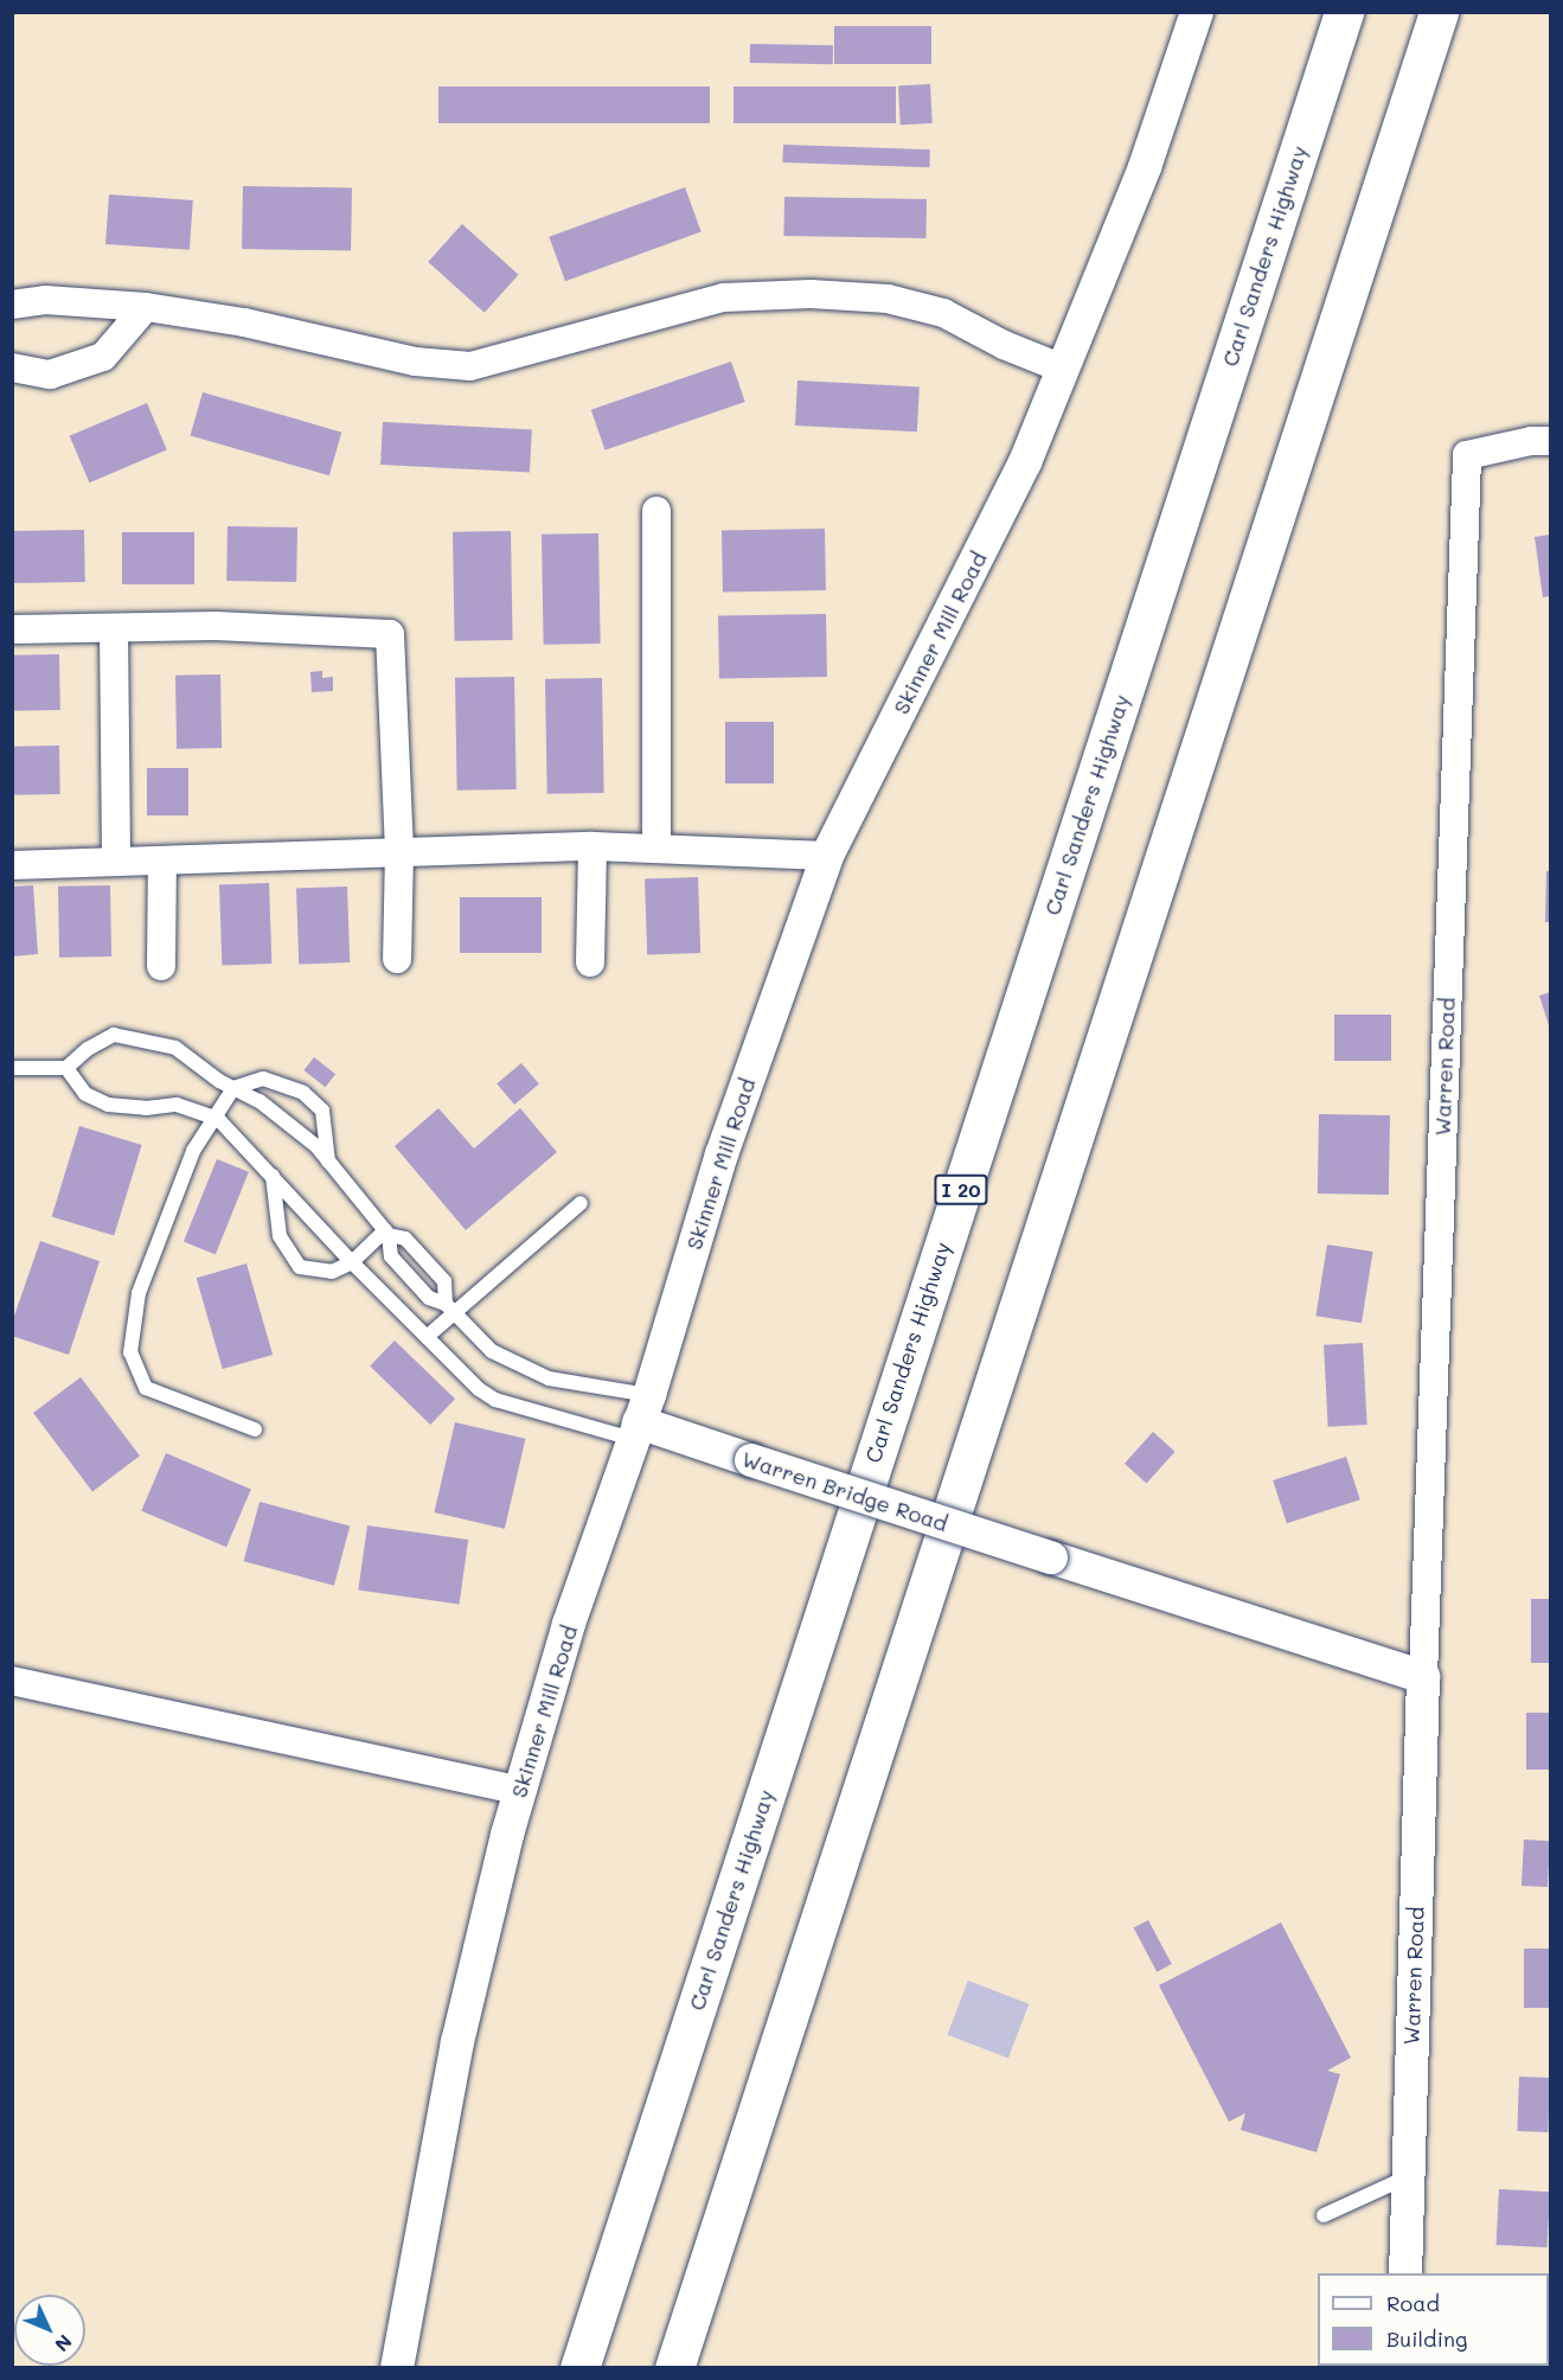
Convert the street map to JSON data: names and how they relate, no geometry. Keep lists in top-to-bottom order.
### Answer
{
  "streets": {
    "highway": ["Carl Sanders Highway", "I 20"],
    "street": ["Skinner Mill Road", "Warren Road", "Warren Bridge Road"]
  },
  "crossings": [
    ["Skinner Mill Road", "Warren Bridge Road"],
    ["Warren Road", "Warren Bridge Road"]
  ],
  "legend": ["Road", "Building"],
  "north": "bottom right"
}
